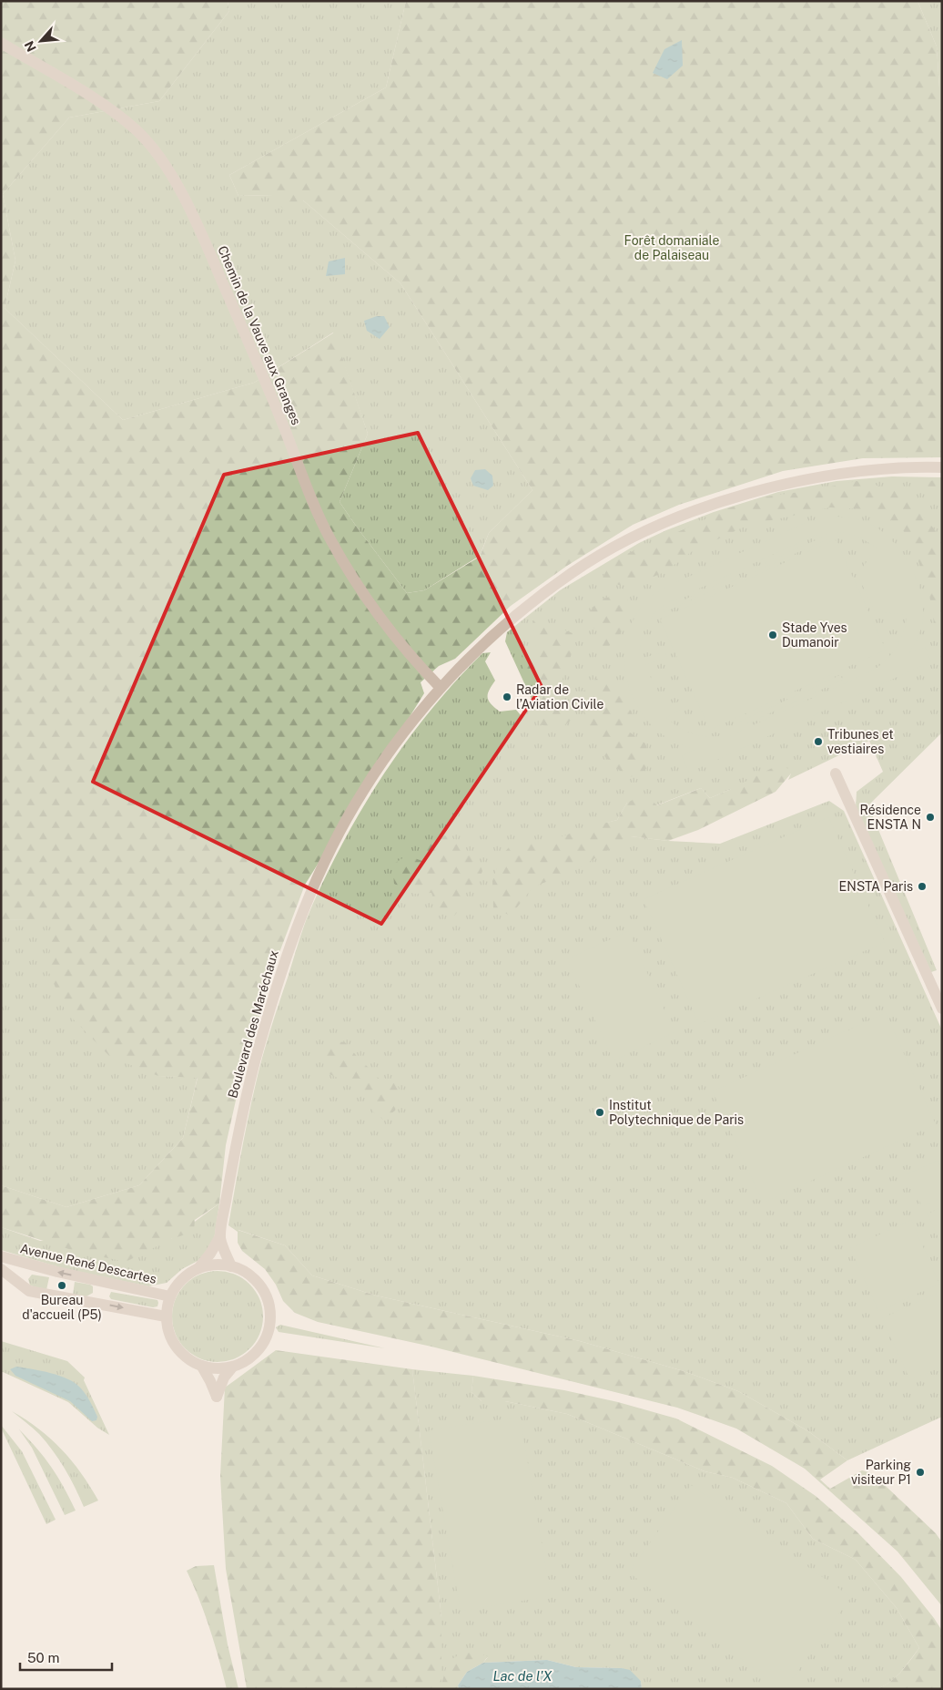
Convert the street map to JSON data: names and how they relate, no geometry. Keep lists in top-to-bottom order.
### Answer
{
  "streets": {
    "street": ["Chemin de la Vauve aux Granges", "Boulevard des Maréchaux", "Avenue René Descartes"]
  },
  "crossings": [
    ["Chemin de la Vauve aux Granges", "Boulevard des Maréchaux"],
    ["Boulevard des Maréchaux", "Avenue René Descartes"]
  ],
  "water": ["Lac de l'X"],
  "parks": ["Forêt domaniale de Palaiseau"],
  "places": [
    "Stade Yves Dumanoir",
    "Radar de l’Aviation Civile",
    "Tribunes et vestiaires",
    "Résidence ENSTA N",
    "ENSTA Paris",
    "Institut Polytechnique de Paris",
    "Bureau d'accueil (P5)",
    "Parking visiteur P1"
  ],
  "scale_bar": "50 m",
  "north": "bottom left"
}
